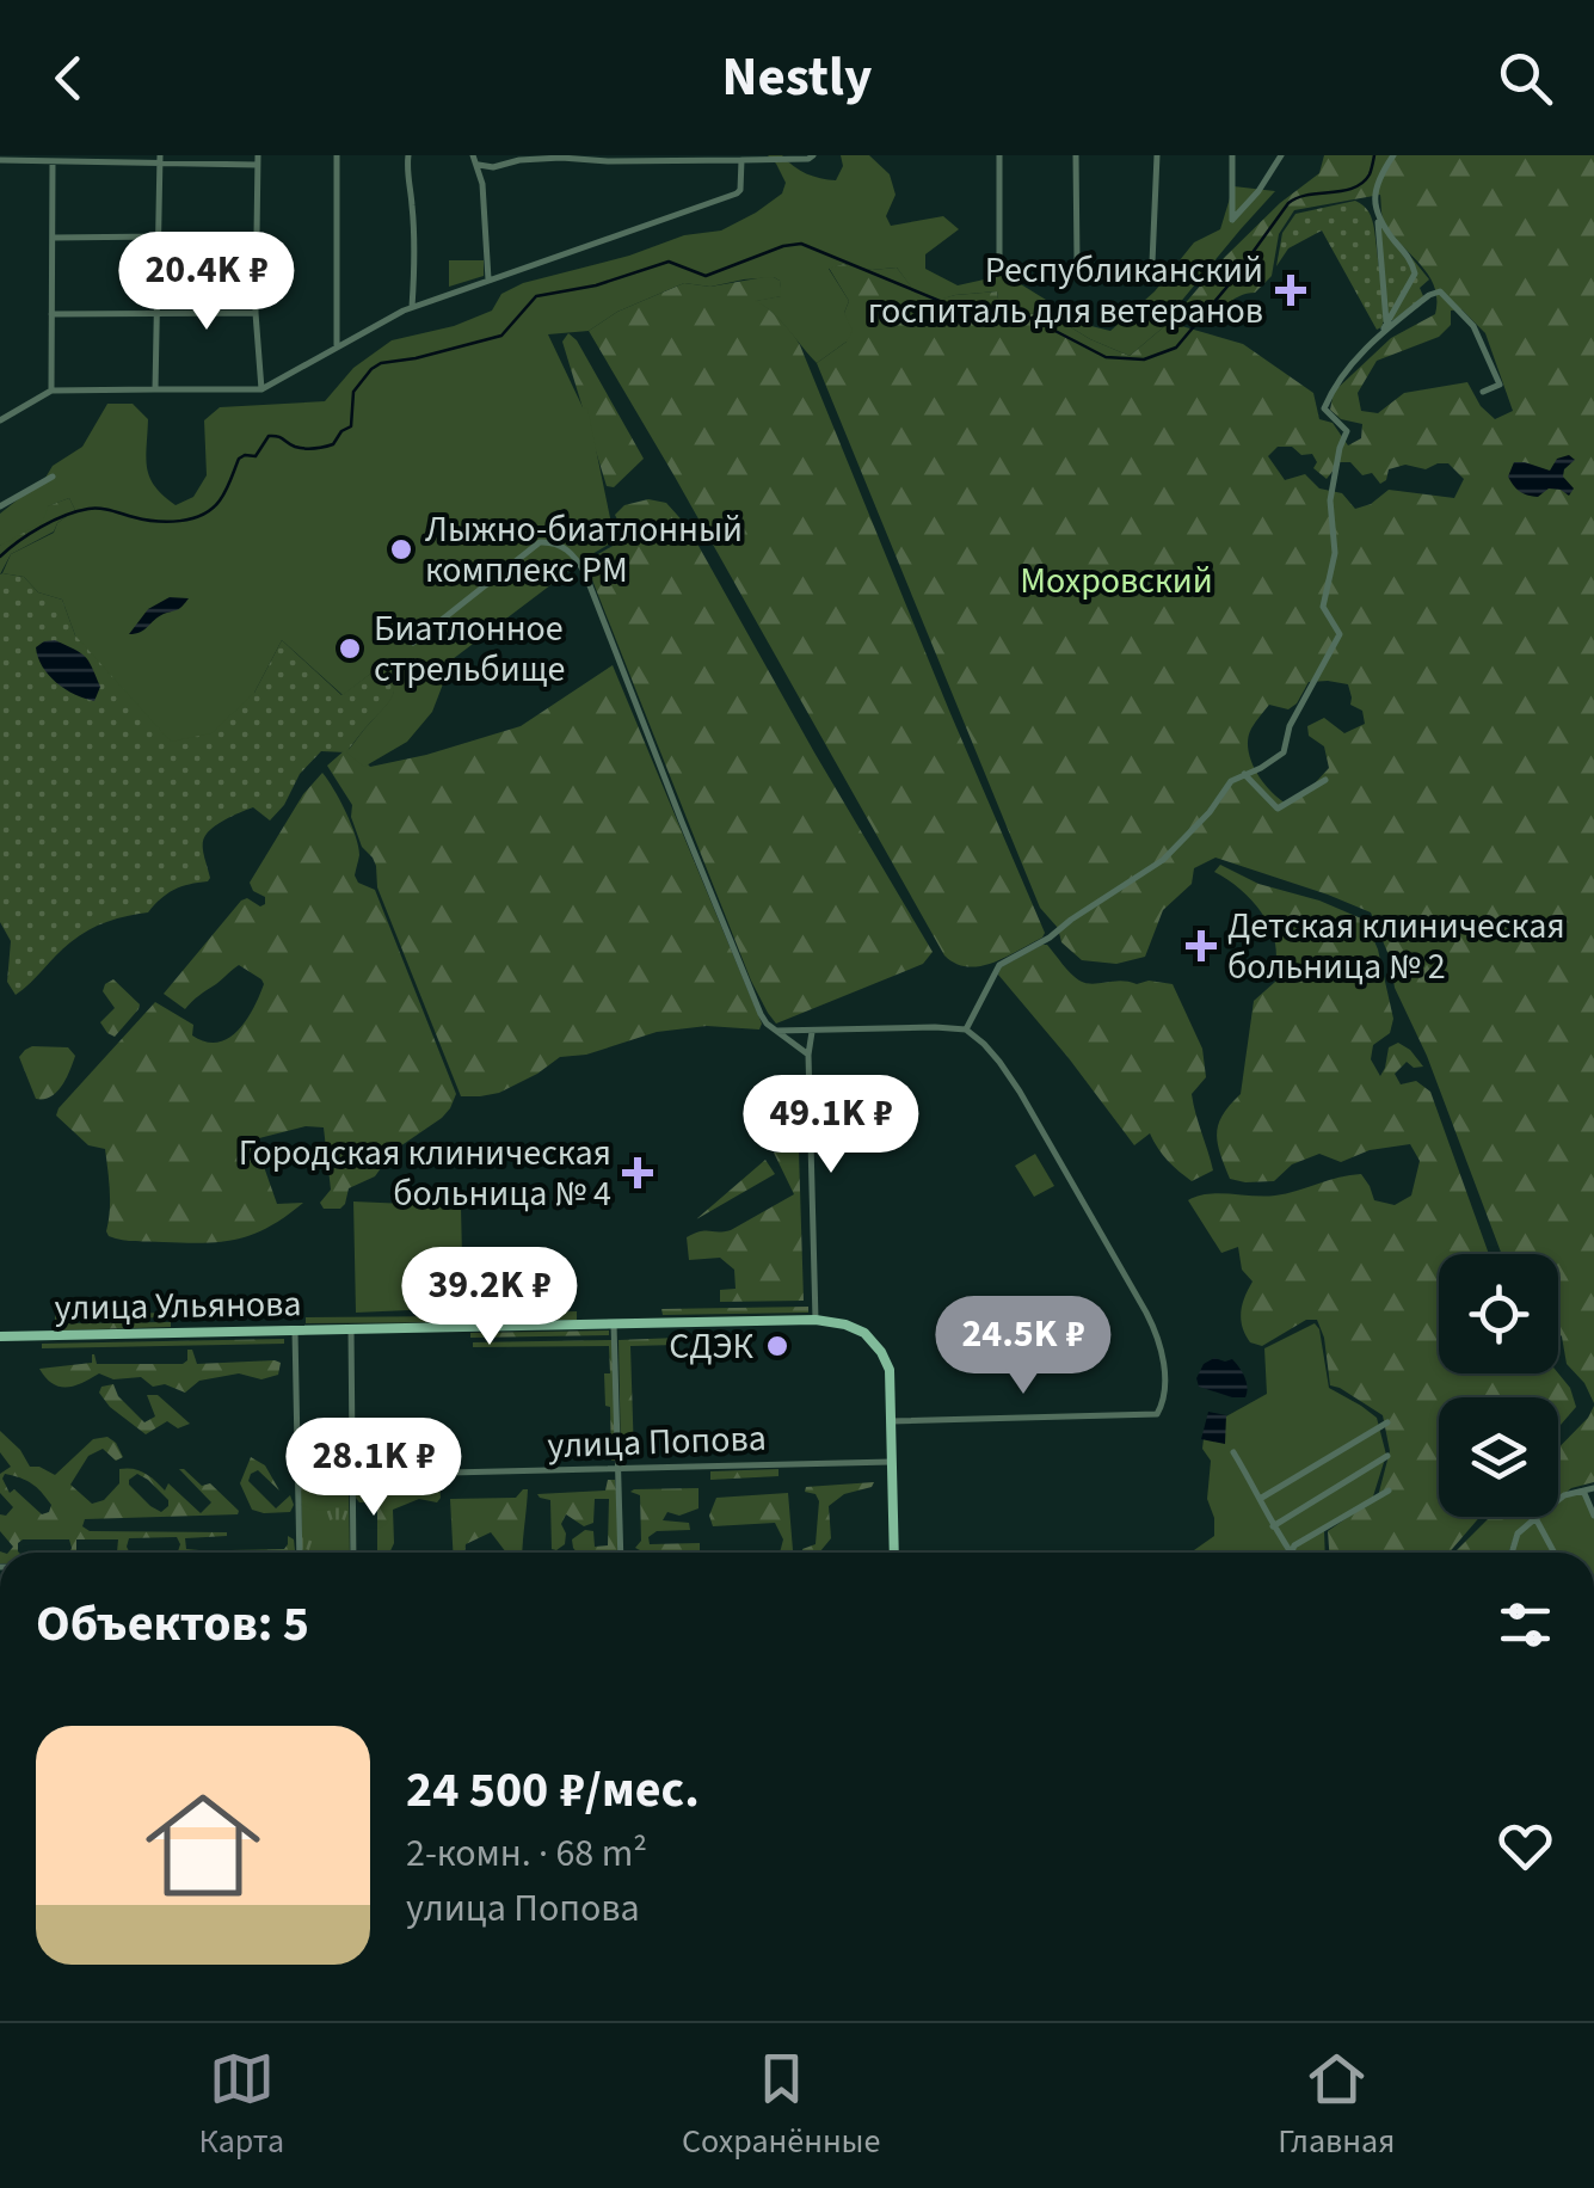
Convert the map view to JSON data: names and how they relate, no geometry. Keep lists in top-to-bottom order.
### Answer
{
  "streets": {
    "main road": ["улица Ульянова"],
    "street": ["улица Попова"]
  },
  "parks": ["Мохровский"],
  "places": {
    "health": ["Республиканский госпиталь для ветеранов", "Детская клиническая больница № 2", "Городская клиническая больница № 4"],
    "other": ["Лыжно-биатлонный комплекс РМ", "Биатлонное стрельбище", "СДЭК"]
  },
  "page": {
    "header": "Nestly",
    "price": [
      "20.4K ₽",
      "49.1K ₽",
      "39.2K ₽",
      "24.5K ₽",
      "28.1K ₽"
    ],
    "heading": "Объектов: 5",
    "list": [
      {
        "name": "24 500 ₽/мес.",
        "note": "2-комн. · 68 m² · улица Попова"
      }
    ],
    "tabs": ["Карта", "Сохранённые", "Главная"]
  }
}
